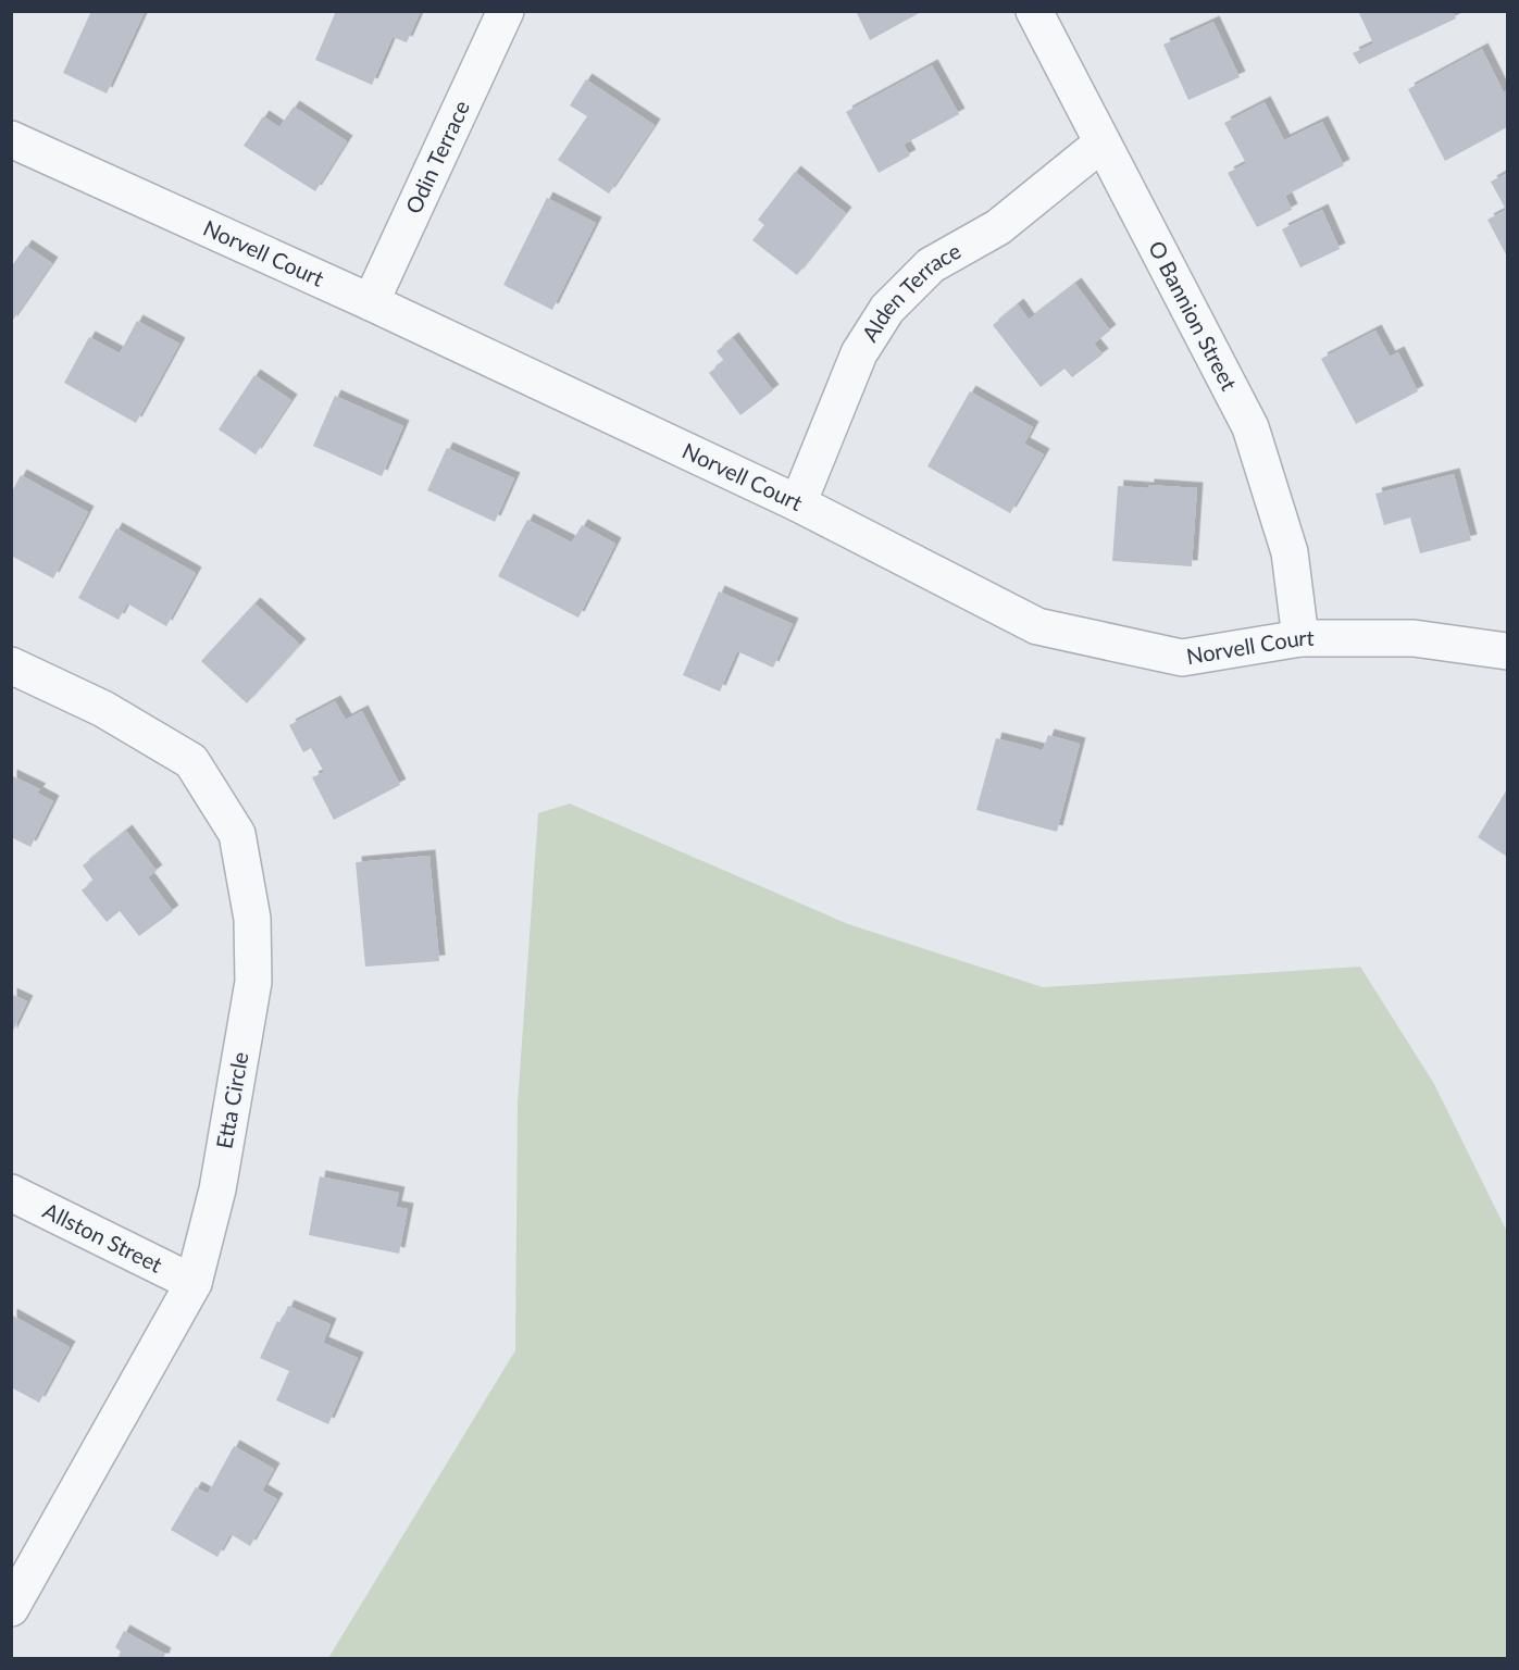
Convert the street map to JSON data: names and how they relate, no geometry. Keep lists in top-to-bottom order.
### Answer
{
  "streets": {
    "street": [
      "Odin Terrace",
      "Norvell Court",
      "Alden Terrace",
      "O Bannion Street",
      "Etta Circle",
      "Allston Street"
    ]
  },
  "crossings": [
    ["Odin Terrace", "Norvell Court"],
    ["Norvell Court", "Alden Terrace"],
    ["Norvell Court", "O Bannion Street"],
    ["Alden Terrace", "O Bannion Street"],
    ["Etta Circle", "Allston Street"]
  ]
}
